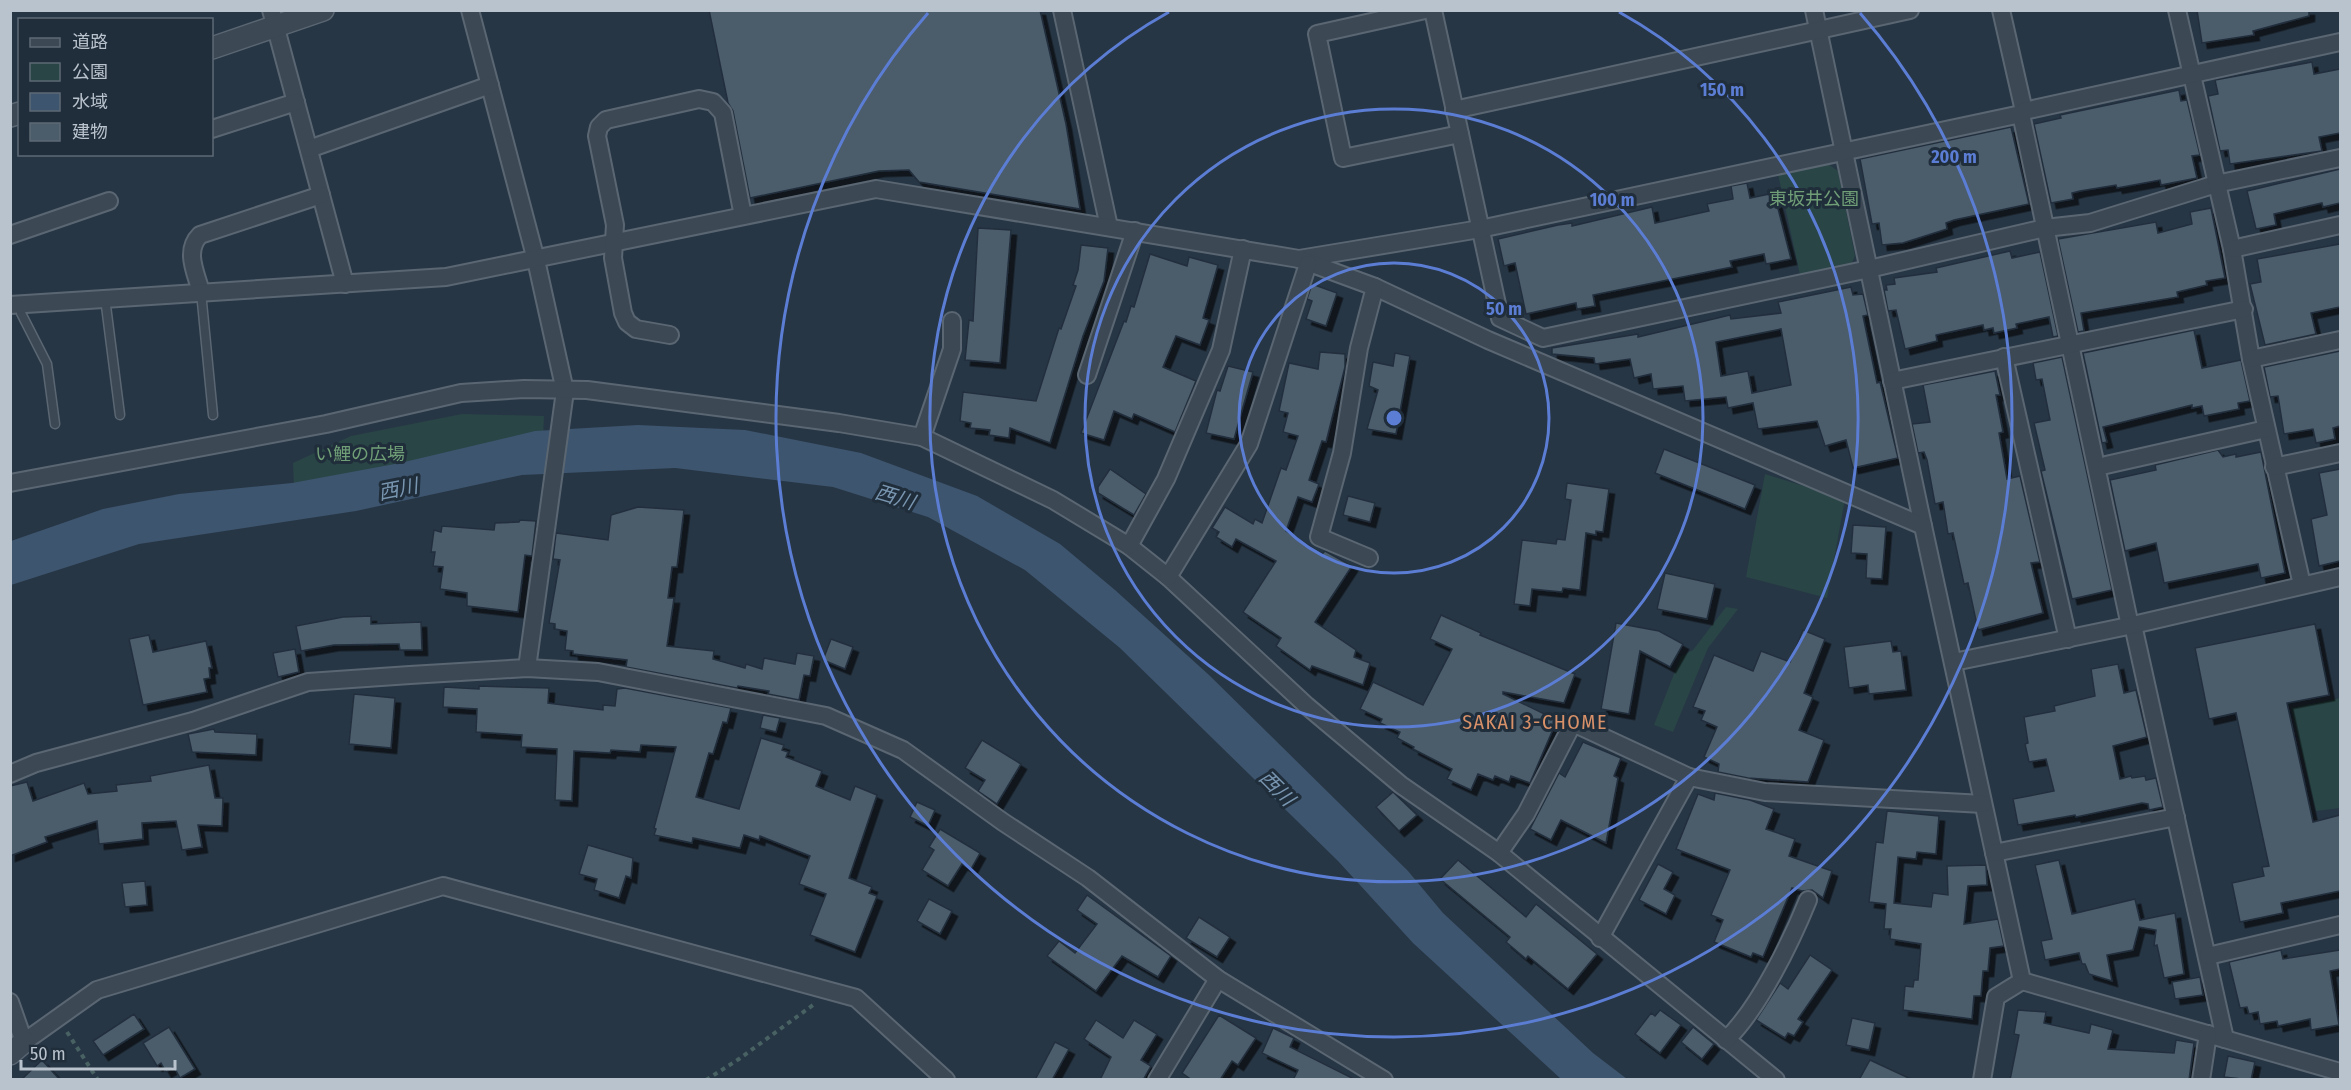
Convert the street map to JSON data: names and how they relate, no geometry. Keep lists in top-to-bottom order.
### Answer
{
  "districts": ["SAKAI 3-CHOME"],
  "water": ["西川"],
  "parks": ["東坂井公園", "い鯉の広場"],
  "legend": [
    "道路",
    "公園",
    "水域",
    "建物"
  ],
  "scale_bar": "50 m",
  "rings": [
    "150 m",
    "200 m",
    "100 m",
    "50 m"
  ]
}
